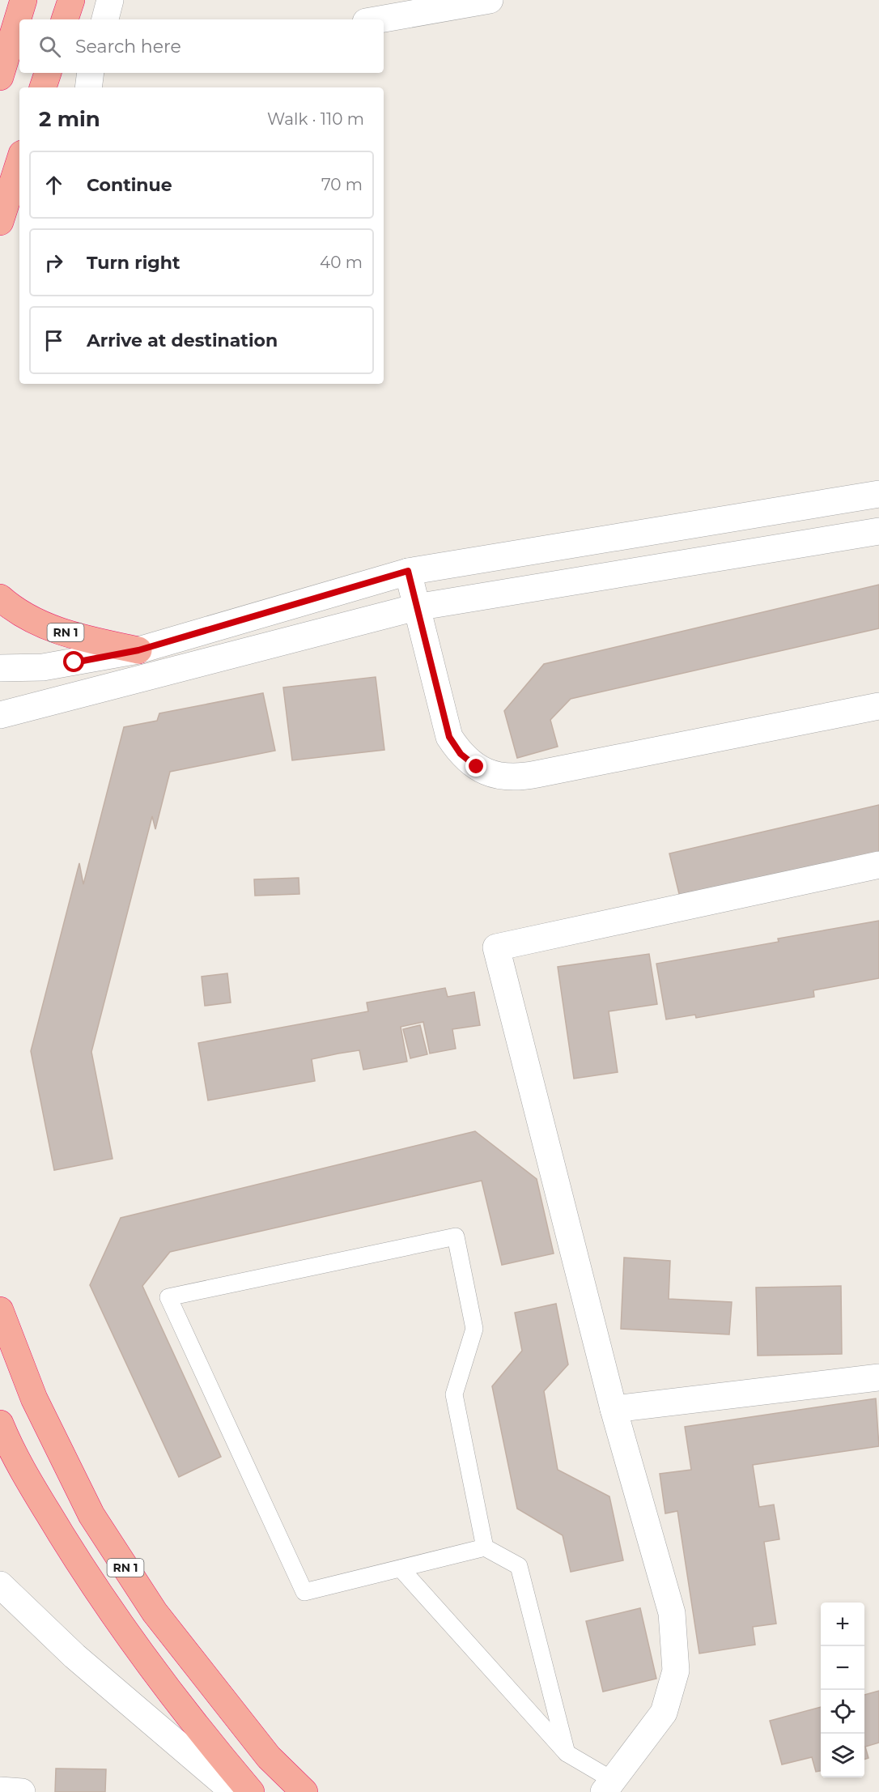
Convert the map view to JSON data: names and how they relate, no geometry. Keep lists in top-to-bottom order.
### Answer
{
  "streets": {
    "highway": ["RN 1"]
  },
  "page": {
    "search": "Search here",
    "heading": ["2 min", "Walk · 110 m"],
    "list": [
      ["Continue", "70 m"],
      ["Turn right", "40 m"],
      "Arrive at destination"
    ],
    "map_buttons": ["+", "−"]
  }
}
